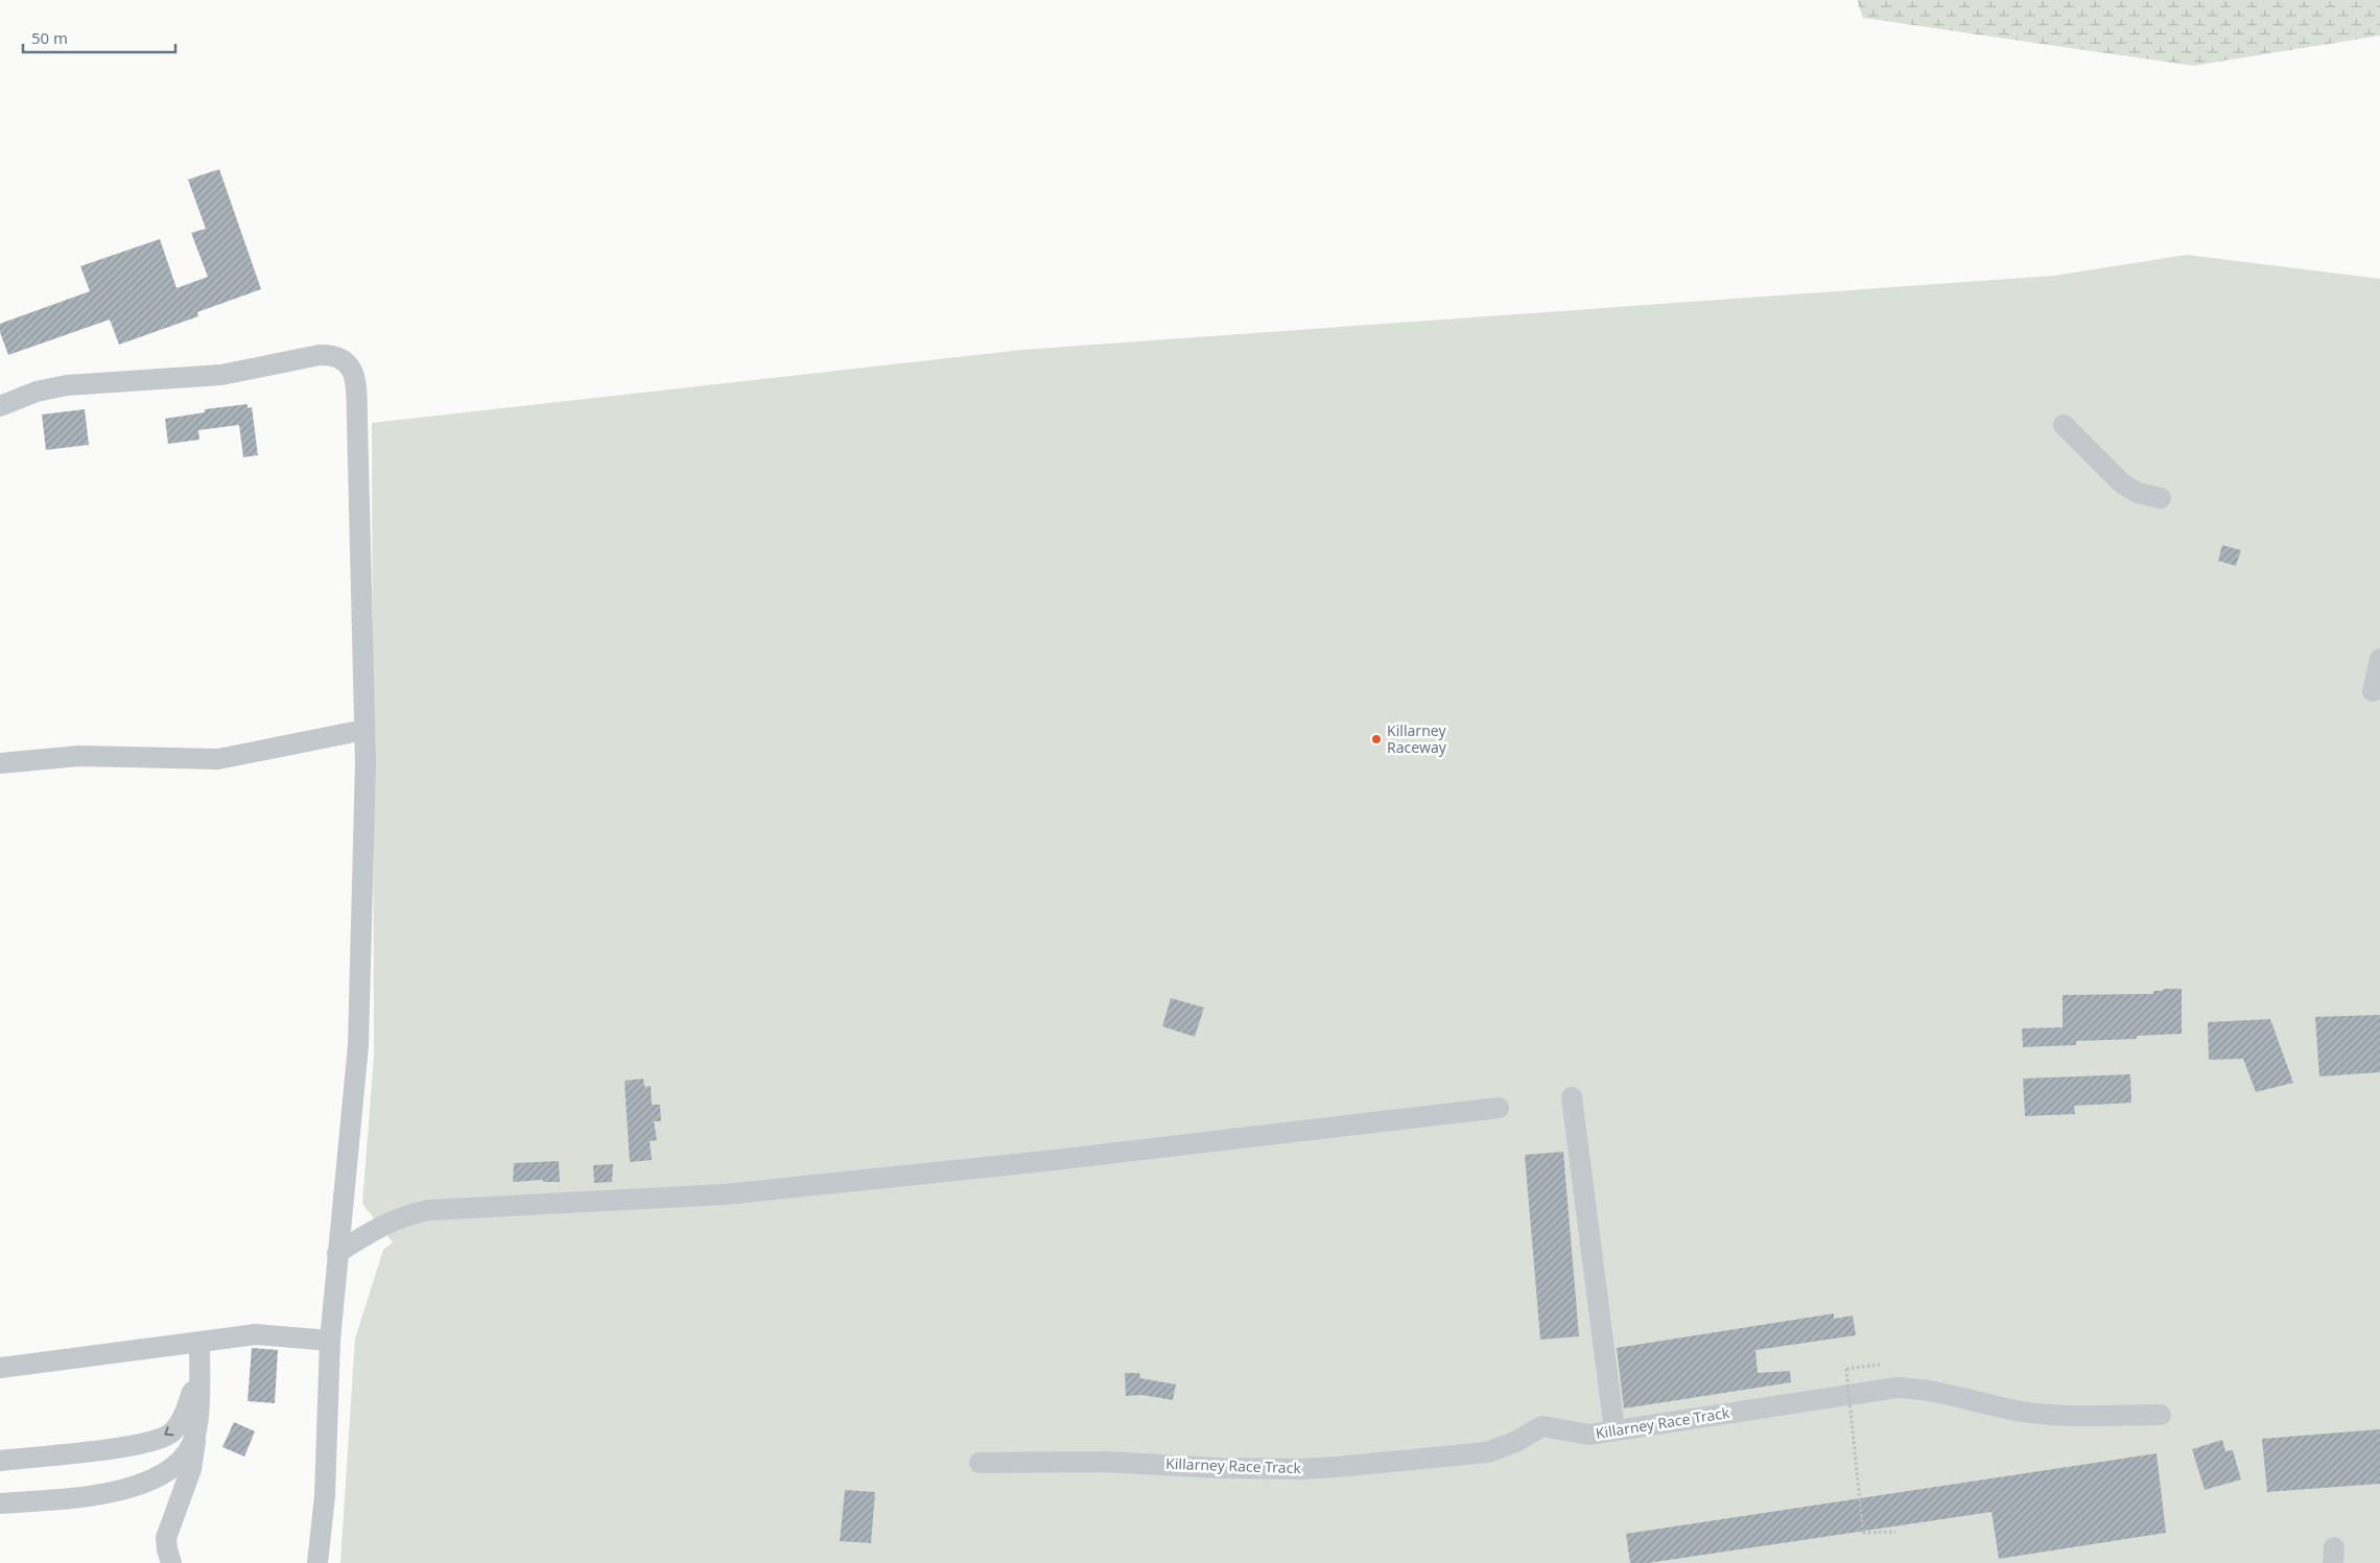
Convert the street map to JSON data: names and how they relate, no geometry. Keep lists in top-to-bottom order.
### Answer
{
  "streets": {
    "street": ["Killarney Race Track"]
  },
  "places": ["Killarney Raceway"],
  "scale_bar": "50 m"
}
